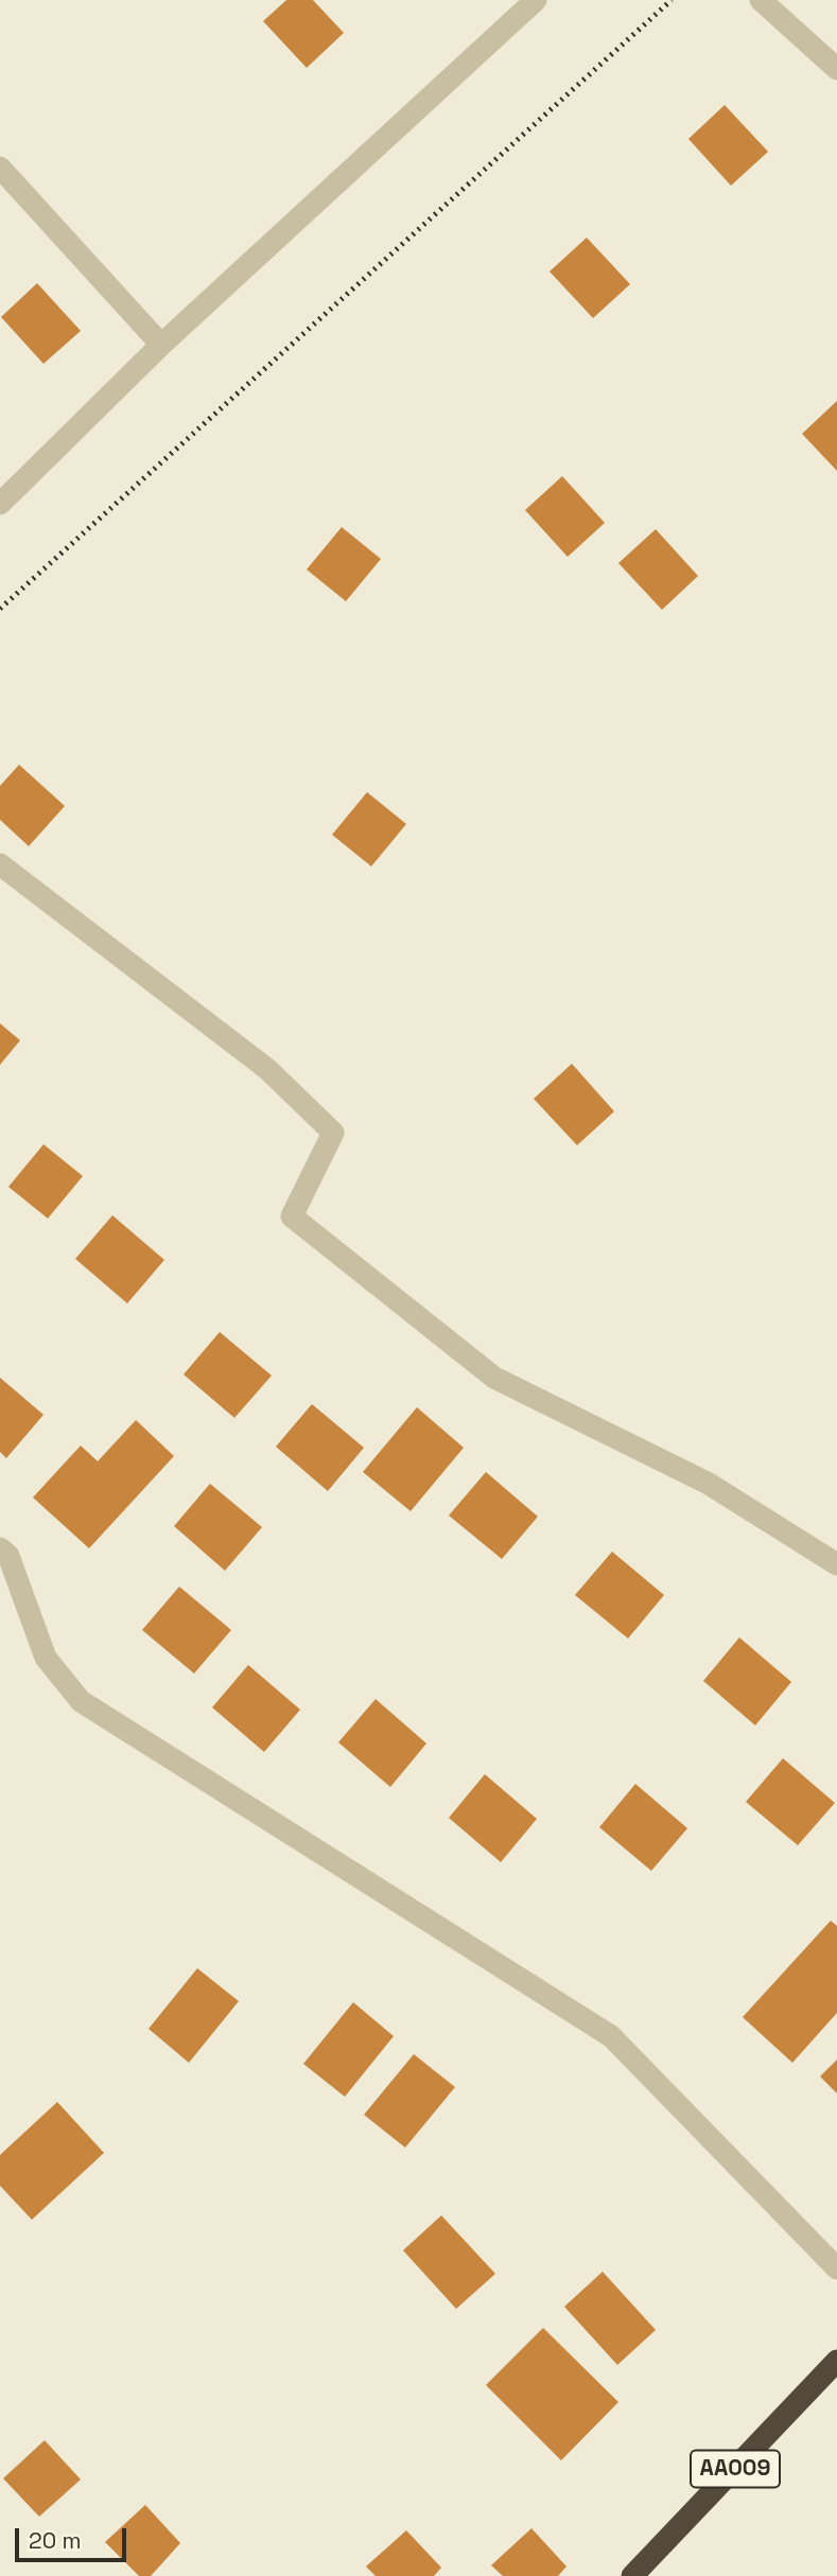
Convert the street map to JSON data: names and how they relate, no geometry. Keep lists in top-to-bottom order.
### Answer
{
  "streets": {
    "highway": ["AA009"]
  },
  "scale_bar": "20 m"
}
